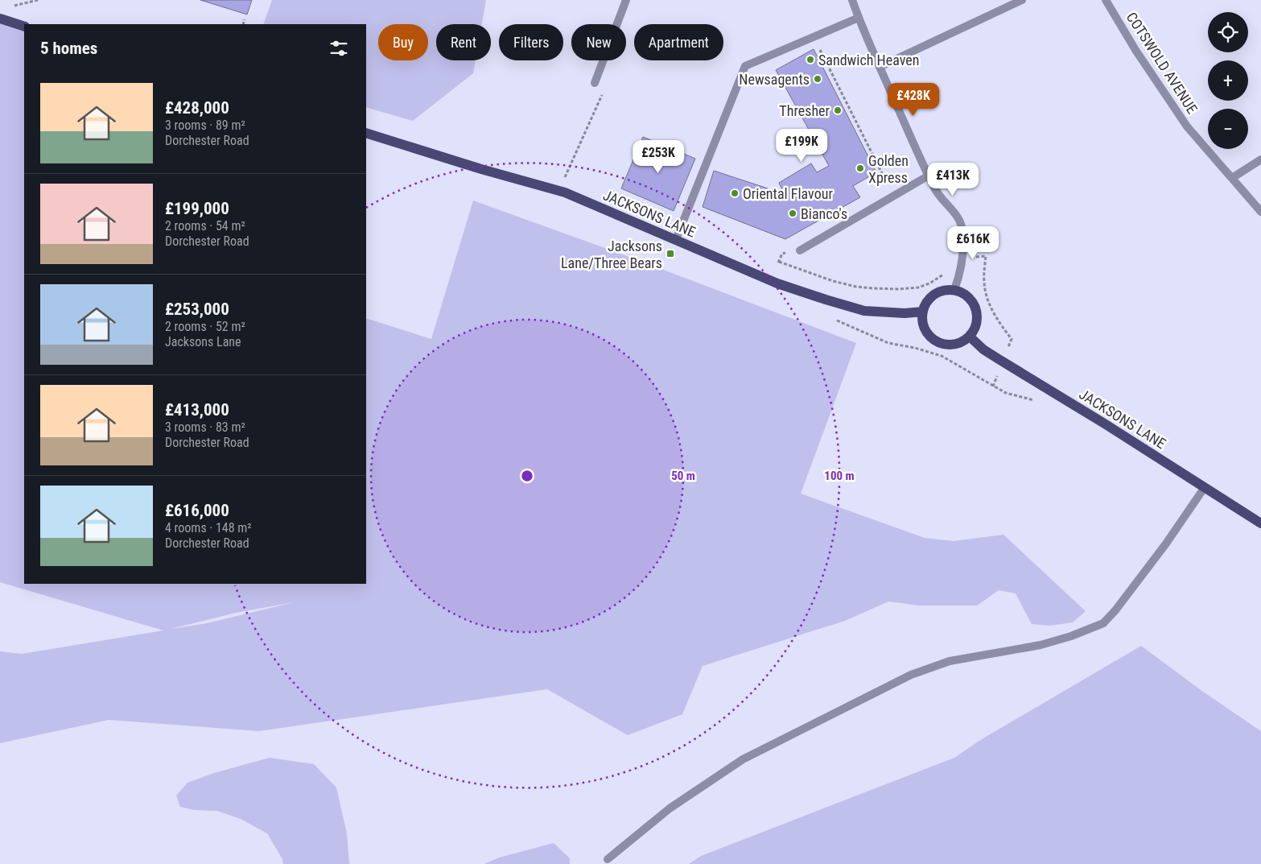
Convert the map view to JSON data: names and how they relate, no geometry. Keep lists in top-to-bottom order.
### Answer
{
  "streets": {
    "main road": ["JACKSONS LANE"],
    "street": ["COTSWOLD AVENUE"]
  },
  "places": {
    "other": [
      "Sandwich Heaven",
      "Newsagents",
      "Thresher",
      "Golden Xpress",
      "Oriental Flavour",
      "Bianco's"
    ],
    "transit": ["Jacksons Lane/Three Bears"]
  },
  "page": {
    "map_buttons": ["+", "−"],
    "chip": [
      "Buy",
      "Rent",
      "Filters",
      "New",
      "Apartment"
    ],
    "heading": "5 homes",
    "list": [
      {
        "name": "£428,000",
        "note": "3 rooms · 89 m² · Dorchester Road"
      },
      {
        "name": "£199,000",
        "note": "2 rooms · 54 m² · Dorchester Road"
      },
      {
        "name": "£253,000",
        "note": "2 rooms · 52 m² · Jacksons Lane"
      },
      {
        "name": "£413,000",
        "note": "3 rooms · 83 m² · Dorchester Road"
      },
      {
        "name": "£616,000",
        "note": "4 rooms · 148 m² · Dorchester Road"
      }
    ],
    "price": [
      "£428K",
      "£199K",
      "£253K",
      "£413K",
      "£616K"
    ]
  },
  "rings": ["50 m", "100 m"]
}
